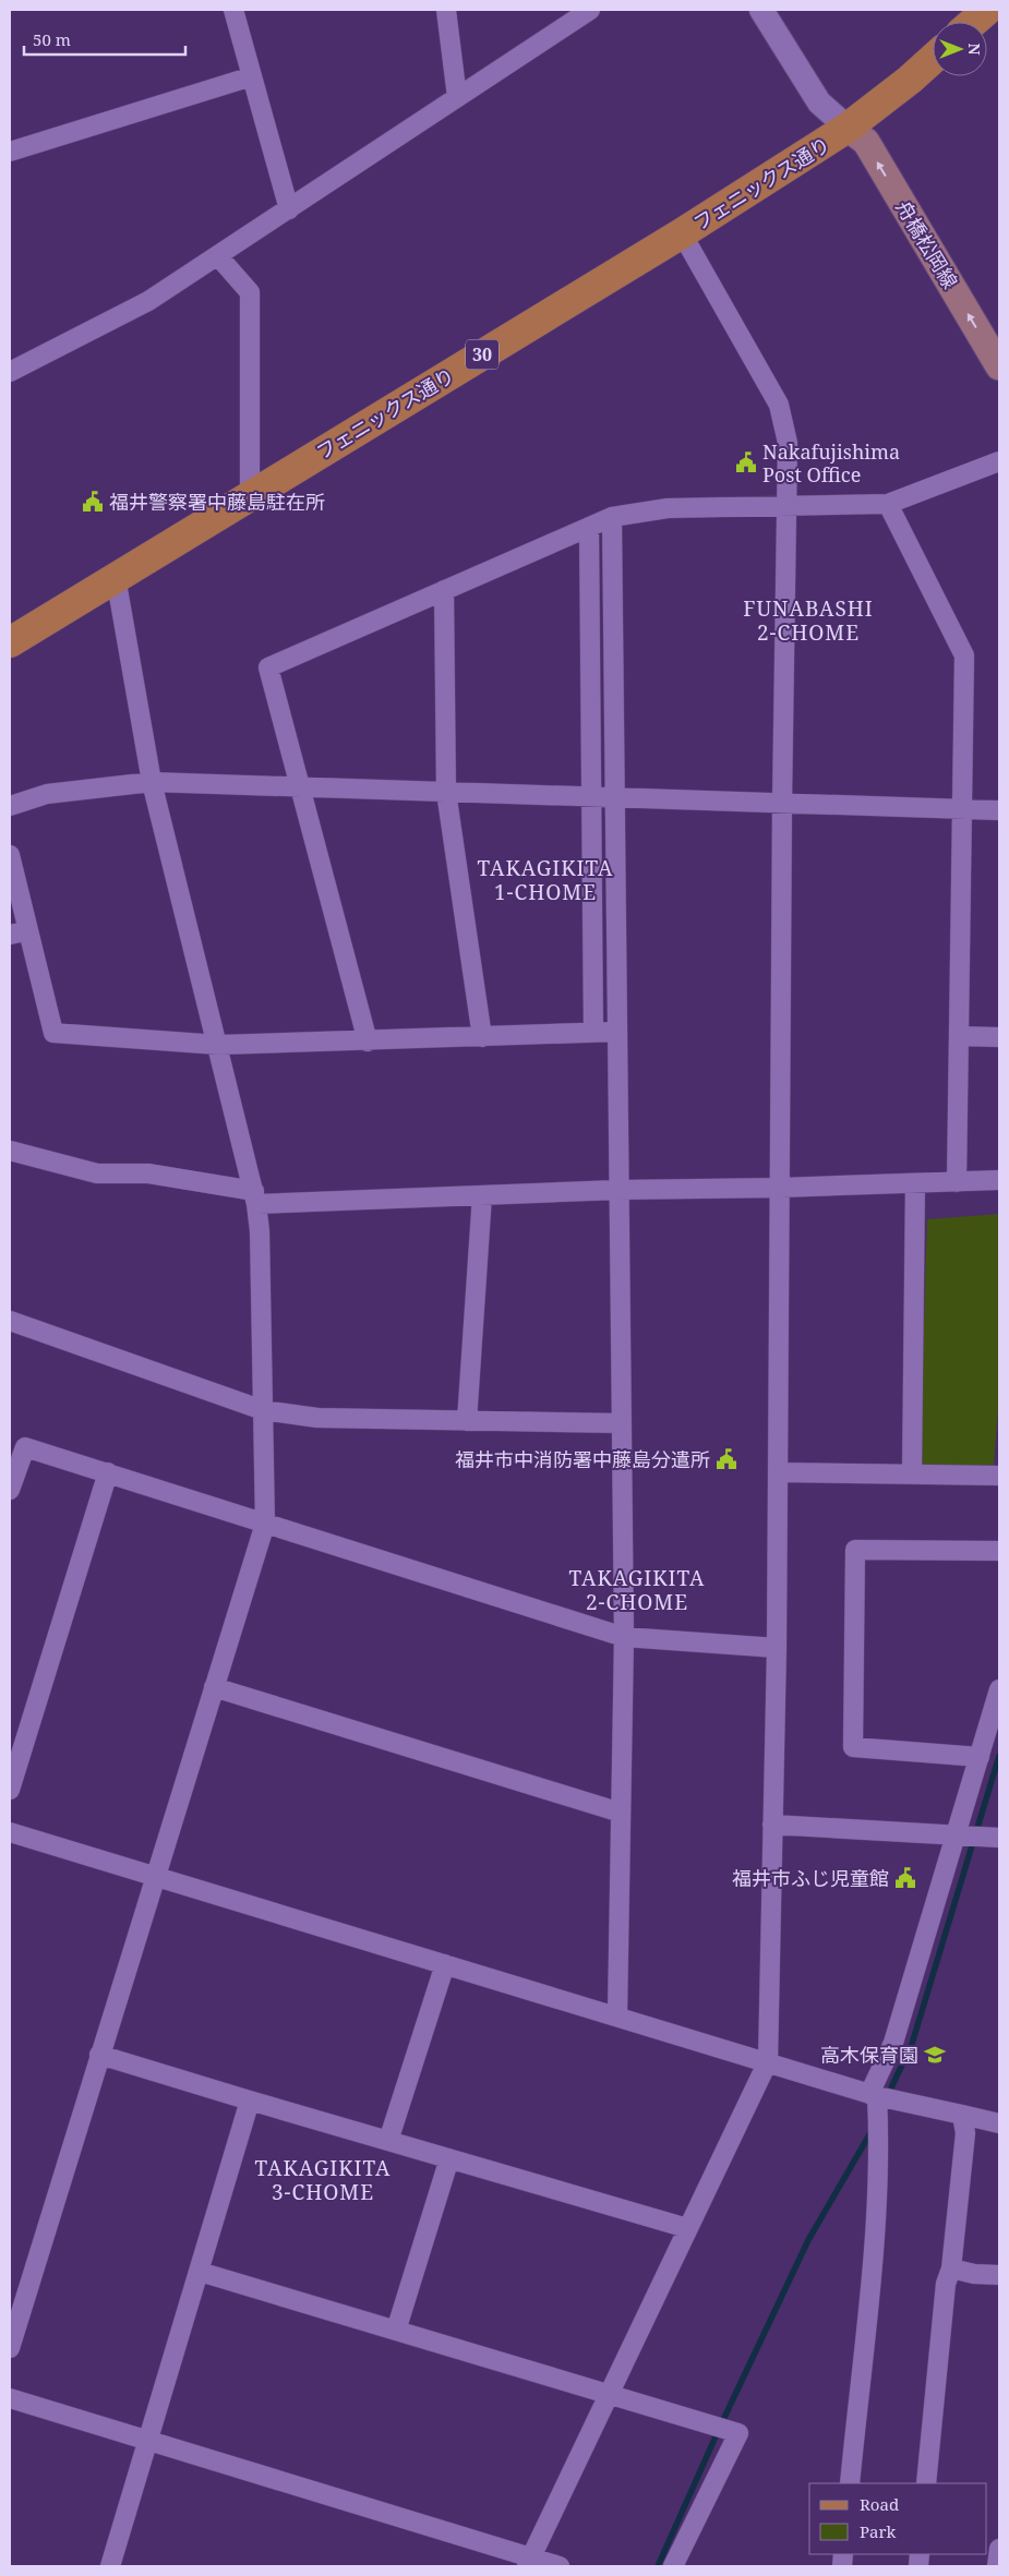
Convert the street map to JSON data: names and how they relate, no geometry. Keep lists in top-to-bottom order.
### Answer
{
  "streets": {
    "main road": ["フェニックス通り", "舟橋松岡線", "30"]
  },
  "crossings": [
    ["フェニックス通り", "舟橋松岡線"]
  ],
  "one_way": ["舟橋松岡線"],
  "districts": [
    "FUNABASHI 2-CHOME",
    "TAKAGIKITA 1-CHOME",
    "TAKAGIKITA 2-CHOME",
    "TAKAGIKITA 3-CHOME"
  ],
  "places": {
    "public building": [
      "Nakafujishima Post Office",
      "福井警察署中藤島駐在所",
      "福井市中消防署中藤島分遣所",
      "福井市ふじ児童館"
    ],
    "school or university": ["高木保育園"]
  },
  "legend": ["Road", "Park"],
  "scale_bar": "50 m",
  "north": "right"
}
